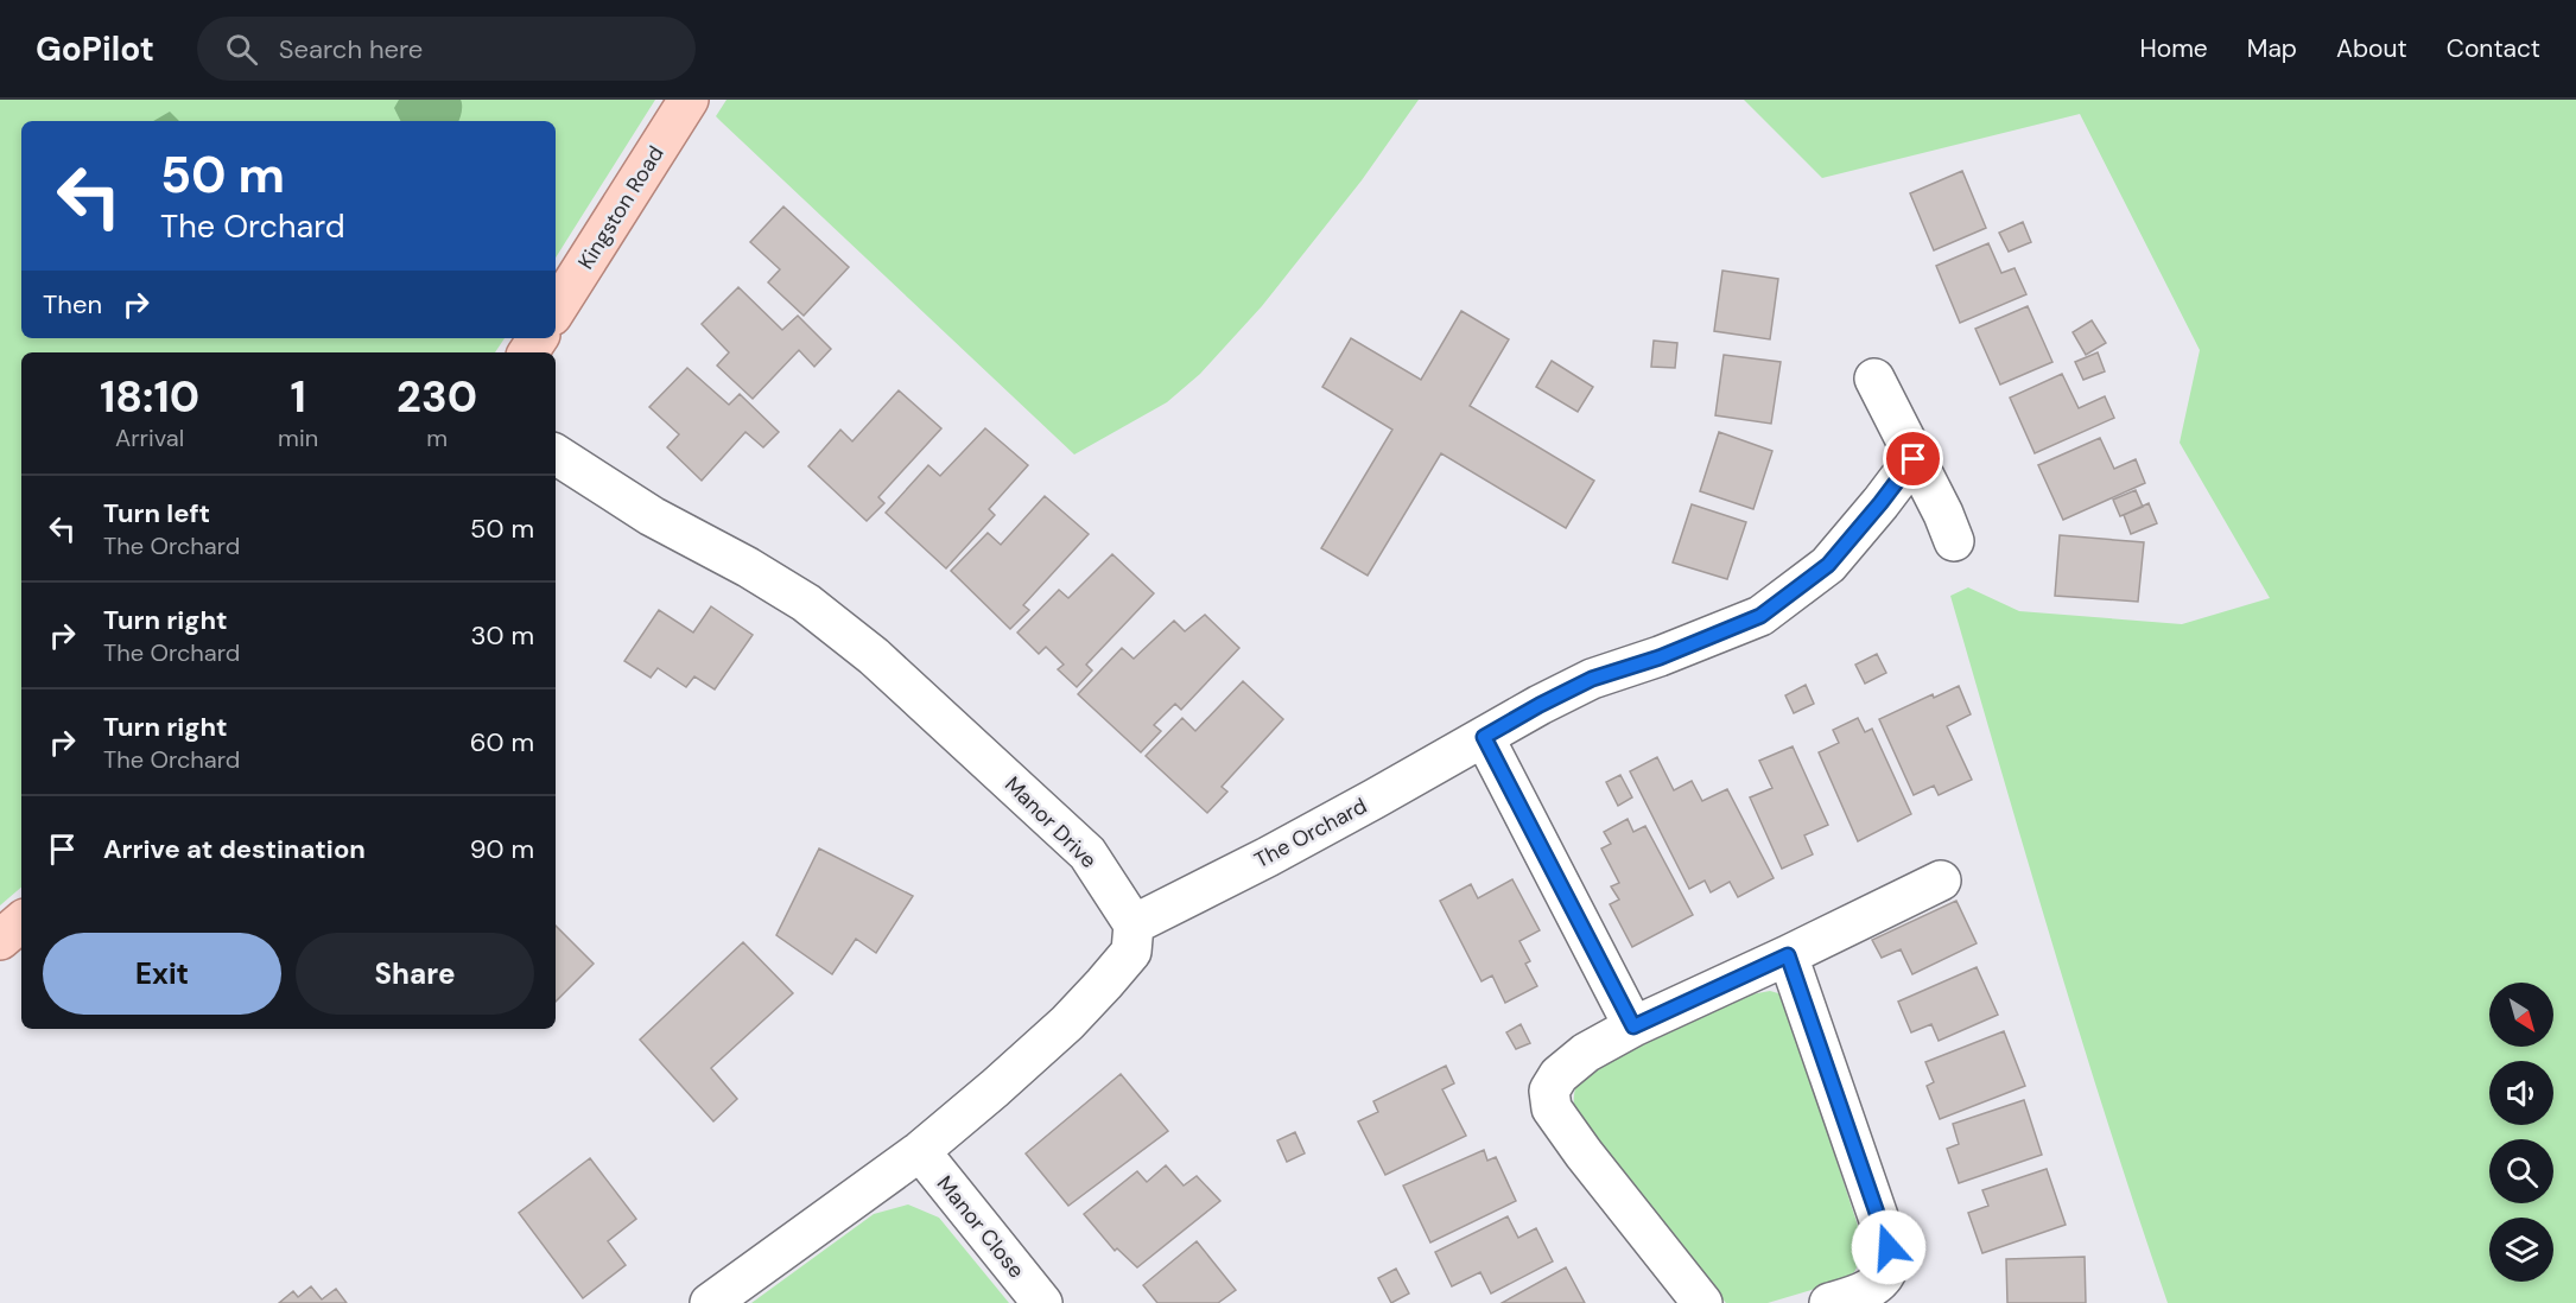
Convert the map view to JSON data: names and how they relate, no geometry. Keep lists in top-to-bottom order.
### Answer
{
  "streets": {
    "main road": ["Kingston Road"],
    "street": ["Manor Drive", "The Orchard", "Manor Close"]
  },
  "crossings": [
    ["Manor Drive", "The Orchard"]
  ],
  "north": "bottom right",
  "page": {
    "header": "GoPilot",
    "search": "Search here",
    "nav": [
      "Home",
      "Map",
      "About",
      "Contact"
    ],
    "turn": ["50 m", "The Orchard"],
    "then": "Then",
    "eta": [
      "18:10",
      "Arrival",
      "1",
      "min",
      "230",
      "m"
    ],
    "list": [
      {
        "name": "Turn left",
        "note": "The Orchard",
        "value": "50 m"
      },
      {
        "name": "Turn right",
        "note": "The Orchard",
        "value": "30 m"
      },
      {
        "name": "Turn right",
        "note": "The Orchard",
        "value": "60 m"
      },
      {
        "name": "Arrive at destination",
        "value": "90 m"
      }
    ],
    "buttons": ["Exit", "Share"]
  }
}
